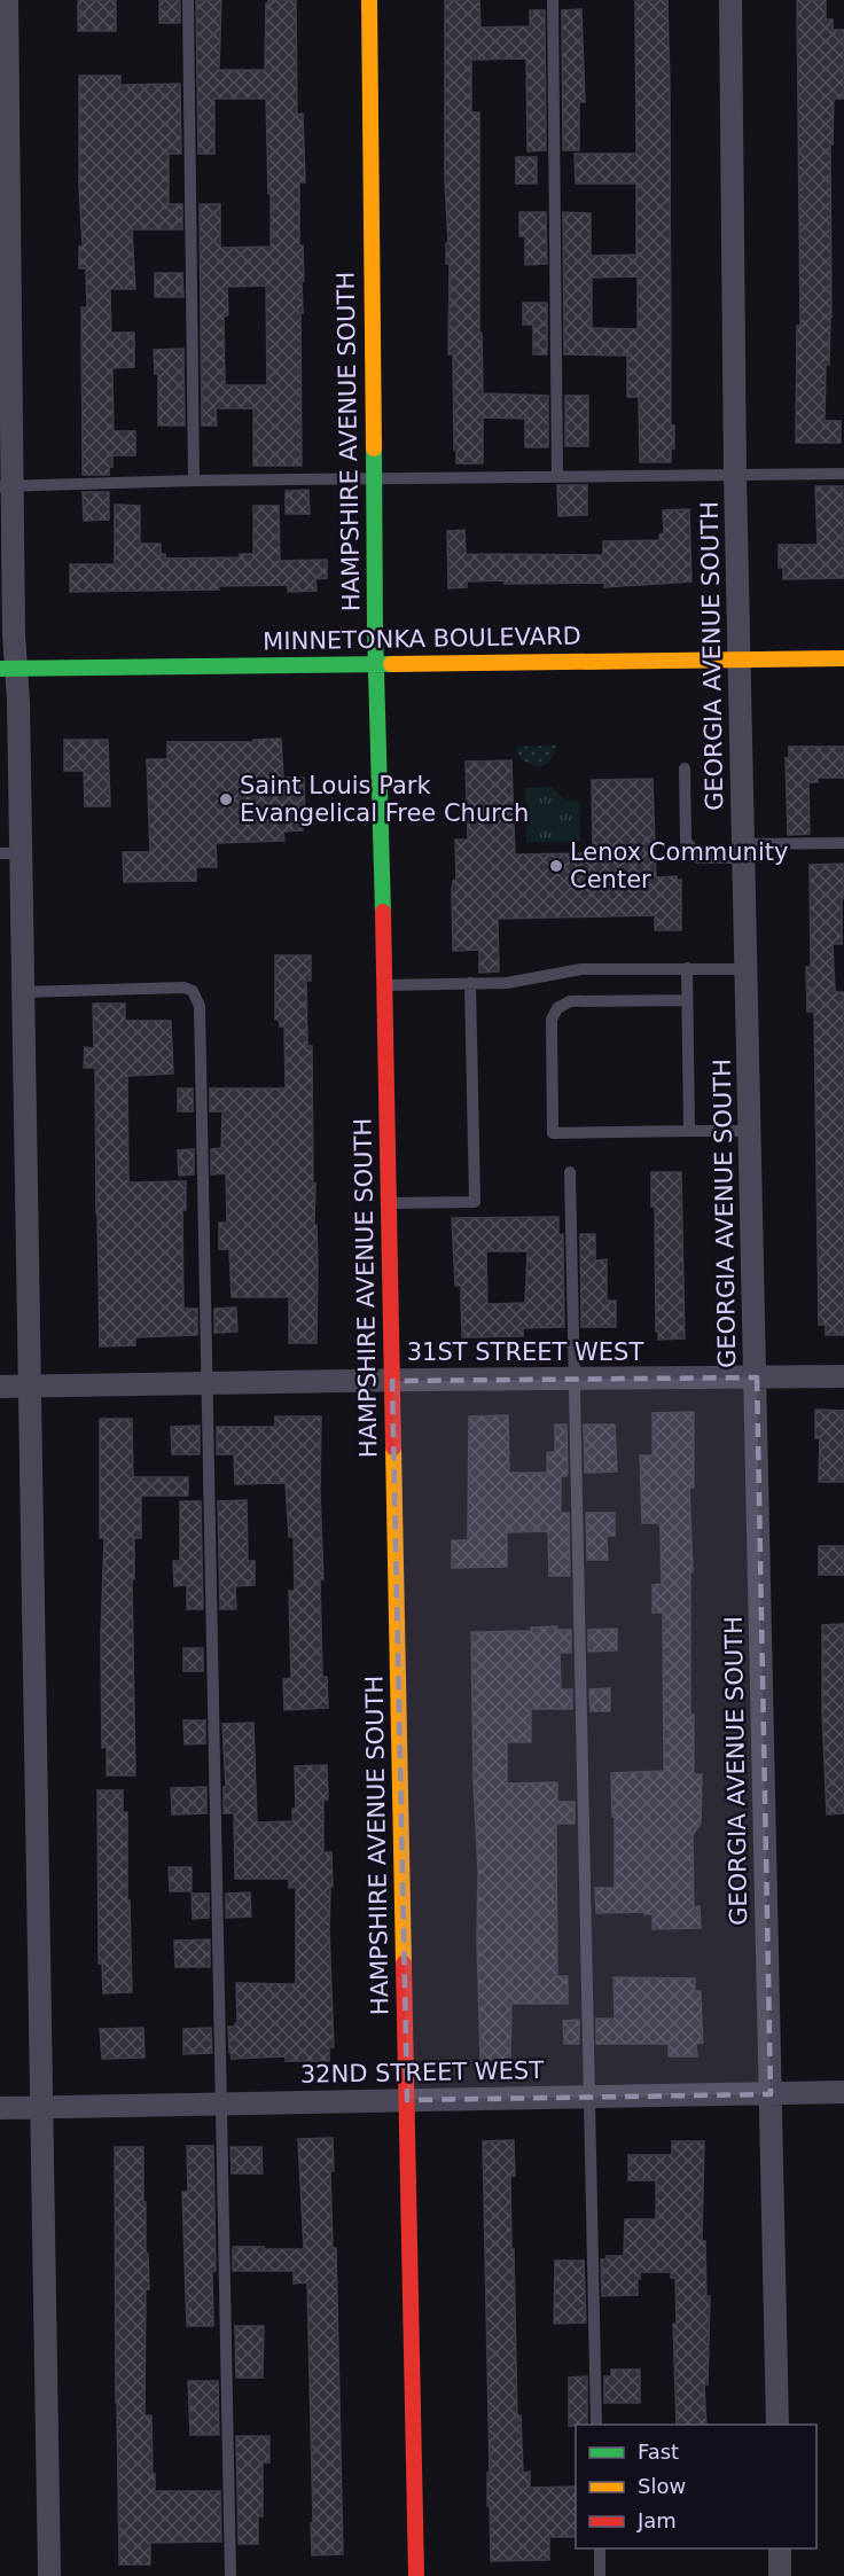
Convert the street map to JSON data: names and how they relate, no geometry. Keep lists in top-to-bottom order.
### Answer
{
  "streets": {
    "street": [
      "HAMPSHIRE AVENUE SOUTH",
      "MINNETONKA BOULEVARD",
      "GEORGIA AVENUE SOUTH",
      "31ST STREET WEST",
      "32ND STREET WEST"
    ]
  },
  "crossings": [
    ["HAMPSHIRE AVENUE SOUTH", "MINNETONKA BOULEVARD"],
    ["HAMPSHIRE AVENUE SOUTH", "31ST STREET WEST"],
    ["HAMPSHIRE AVENUE SOUTH", "32ND STREET WEST"],
    ["MINNETONKA BOULEVARD", "GEORGIA AVENUE SOUTH"],
    ["GEORGIA AVENUE SOUTH", "31ST STREET WEST"],
    ["GEORGIA AVENUE SOUTH", "32ND STREET WEST"]
  ],
  "places": ["Saint Louis Park Evangelical Free Church", "Lenox Community Center"],
  "legend": ["Fast", "Slow", "Jam"]
}
